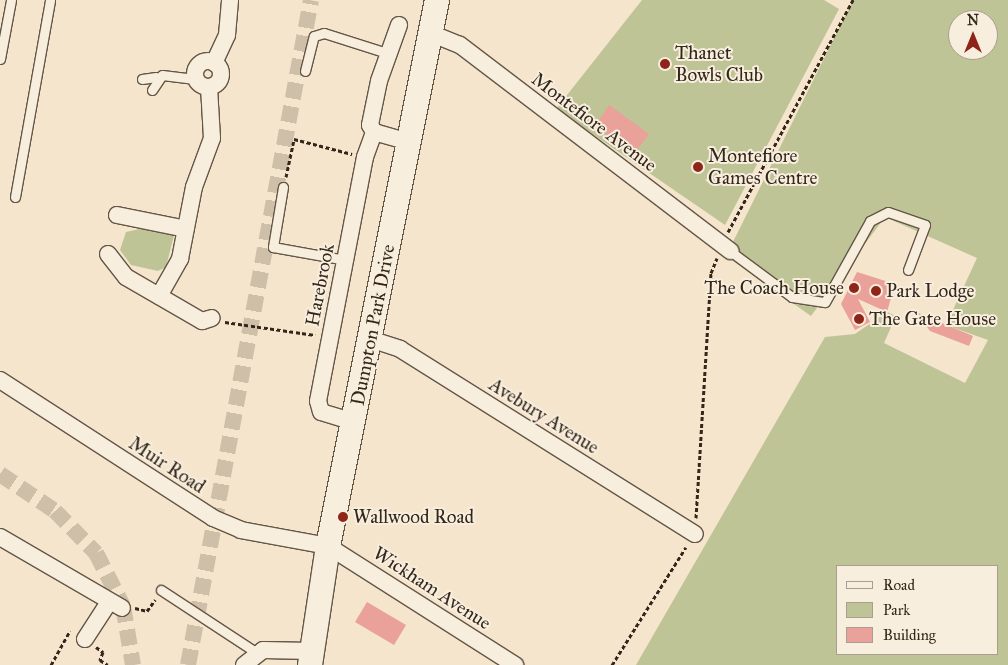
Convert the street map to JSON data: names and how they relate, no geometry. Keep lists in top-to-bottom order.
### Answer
{
  "streets": {
    "street": [
      "Montefiore Avenue",
      "Harebrook",
      "Dumpton Park Drive",
      "Avebury Avenue",
      "Muir Road",
      "Wickham Avenue"
    ]
  },
  "crossings": [
    ["Montefiore Avenue", "Dumpton Park Drive"],
    ["Harebrook", "Dumpton Park Drive"],
    ["Dumpton Park Drive", "Avebury Avenue"],
    ["Dumpton Park Drive", "Muir Road"],
    ["Dumpton Park Drive", "Wickham Avenue"],
    ["Muir Road", "Wickham Avenue"]
  ],
  "places": [
    "Thanet Bowls Club",
    "Montefiore Games Centre",
    "The Coach House",
    "Park Lodge",
    "The Gate House",
    "Wallwood Road"
  ],
  "legend": ["Road", "Park", "Building"],
  "north": "top"
}
